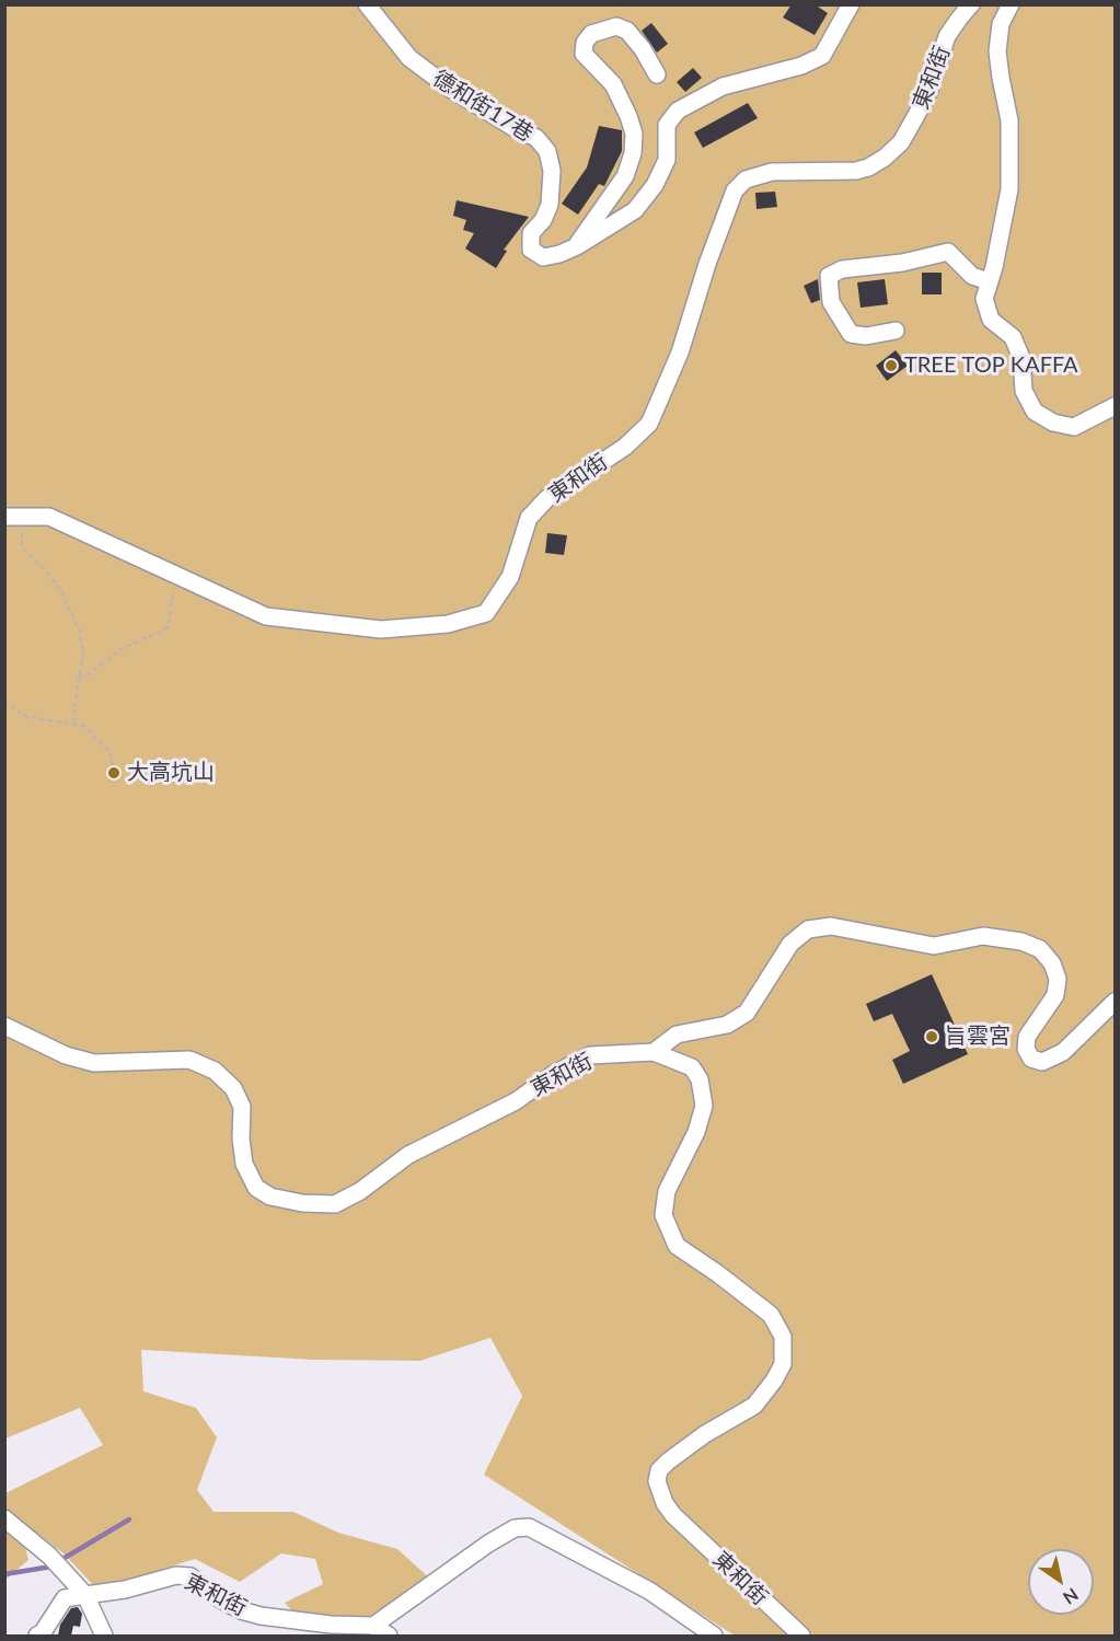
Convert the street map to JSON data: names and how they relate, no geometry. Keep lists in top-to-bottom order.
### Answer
{
  "streets": {
    "street": ["東和街", "德和街17巷"]
  },
  "places": ["TREE TOP KAFFA", "大高坑山", "旨雲宮"],
  "north": "bottom right"
}
